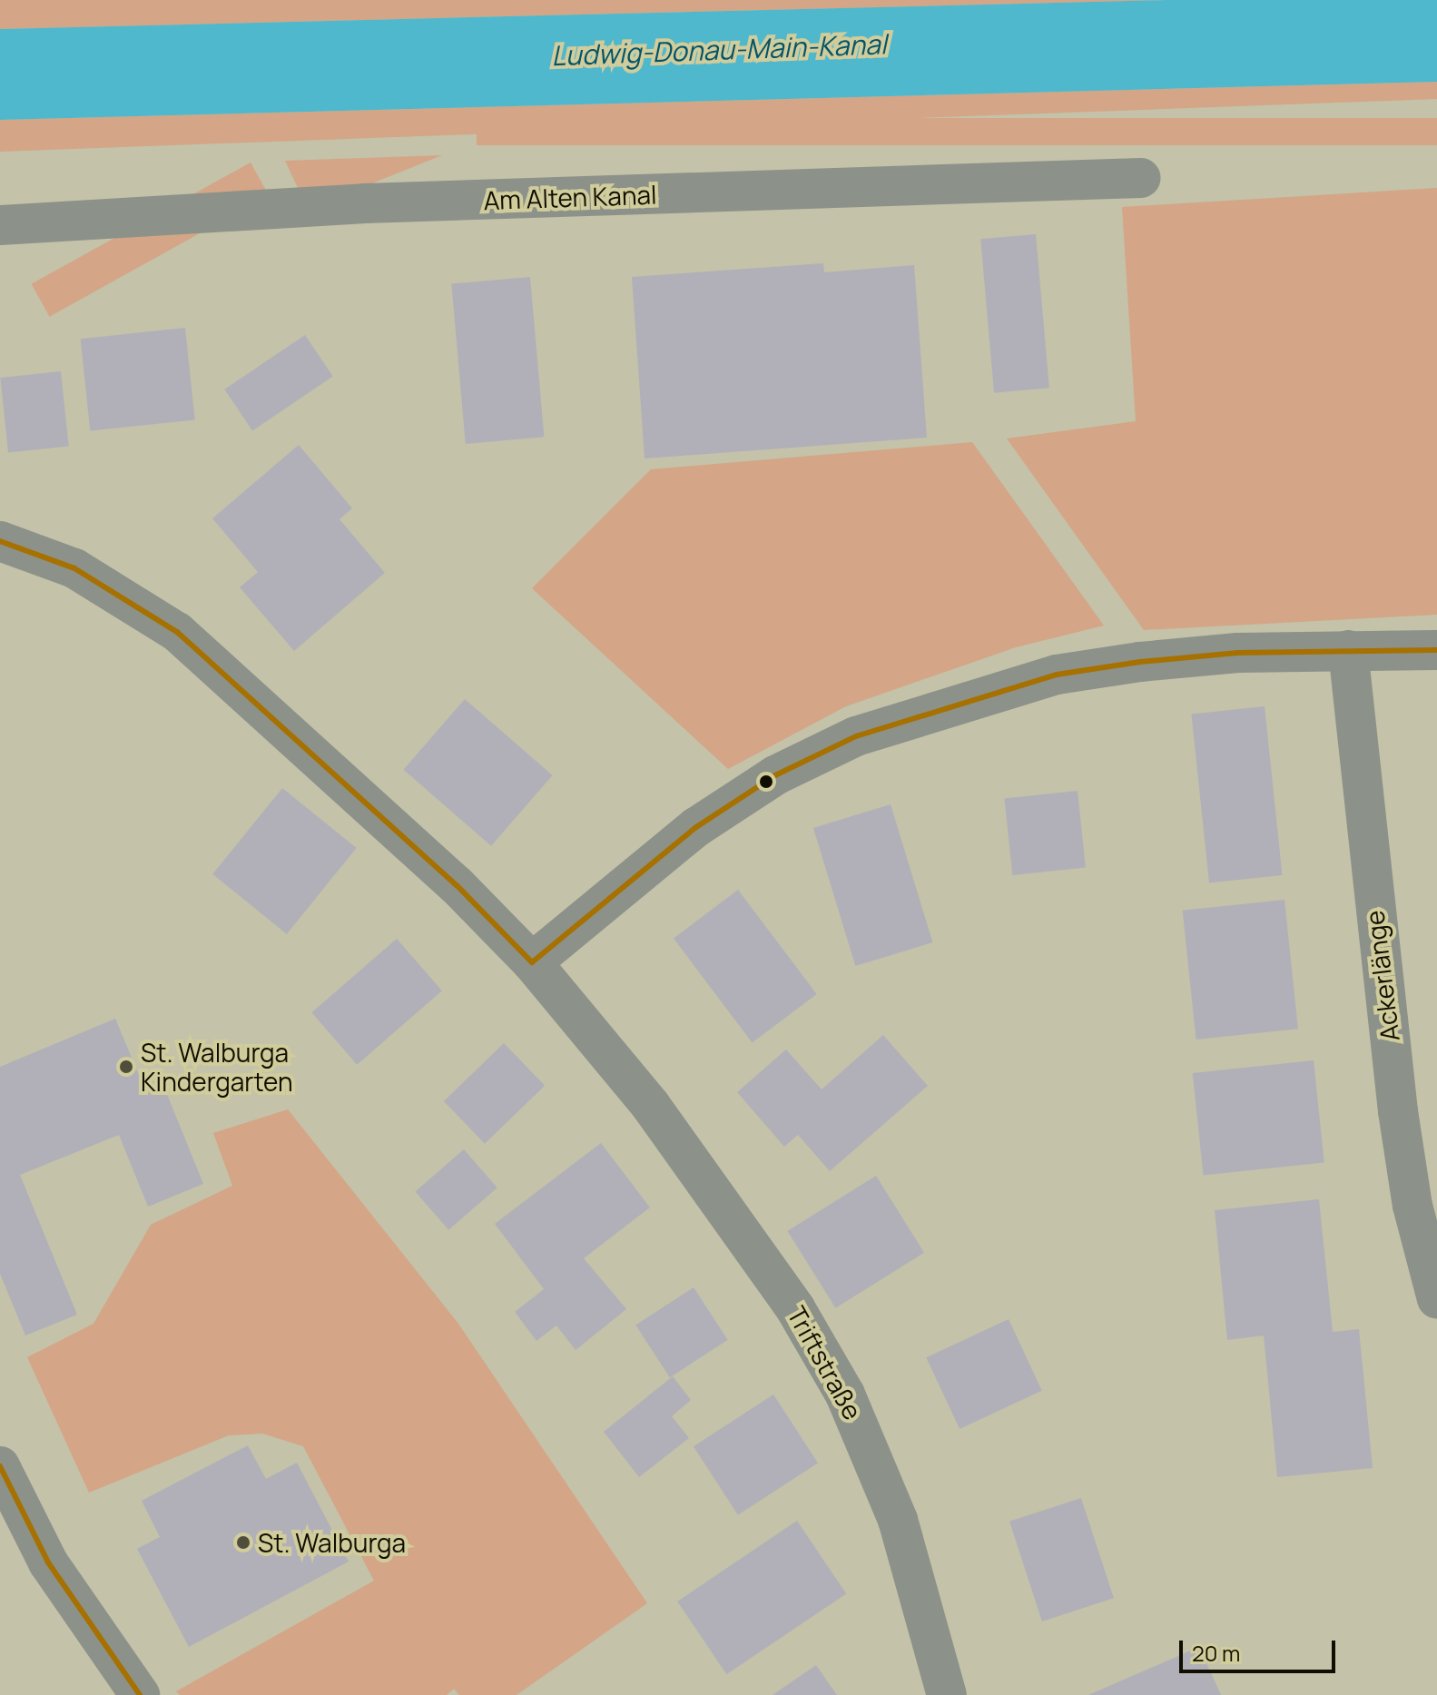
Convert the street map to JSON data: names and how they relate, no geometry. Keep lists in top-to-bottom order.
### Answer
{
  "streets": {
    "street": ["Am Alten Kanal", "Ackerlänge", "Triftstraße"]
  },
  "water": ["Ludwig-Donau-Main-Kanal"],
  "places": ["St. Walburga Kindergarten", "St. Walburga"],
  "scale_bar": "20 m"
}
